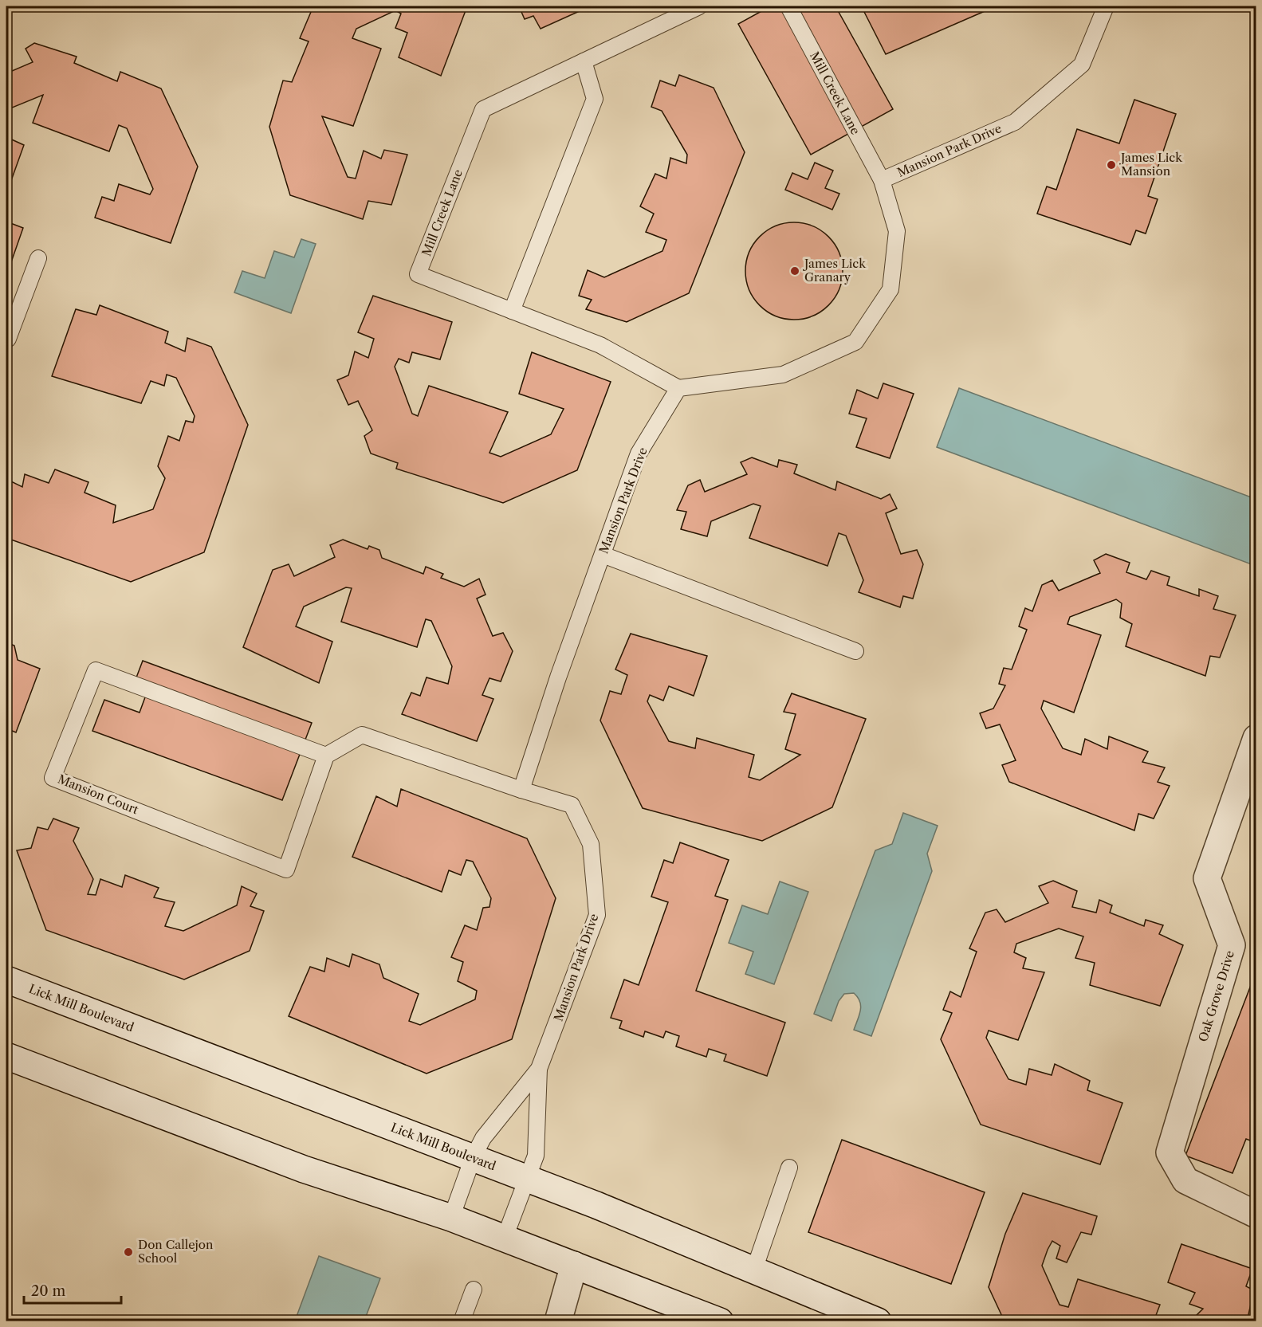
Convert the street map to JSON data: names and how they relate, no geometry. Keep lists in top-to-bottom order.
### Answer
{
  "streets": {
    "main road": ["Oak Grove Drive", "Lick Mill Boulevard"],
    "lane": ["Mill Creek Lane", "Mansion Park Drive", "Mansion Court"]
  },
  "crossings": [
    ["Mill Creek Lane", "Mansion Park Drive"],
    ["Mansion Park Drive", "Lick Mill Boulevard"]
  ],
  "places": ["James Lick Mansion", "James Lick Granary", "Don Callejon School"],
  "scale_bar": "20 m"
}
